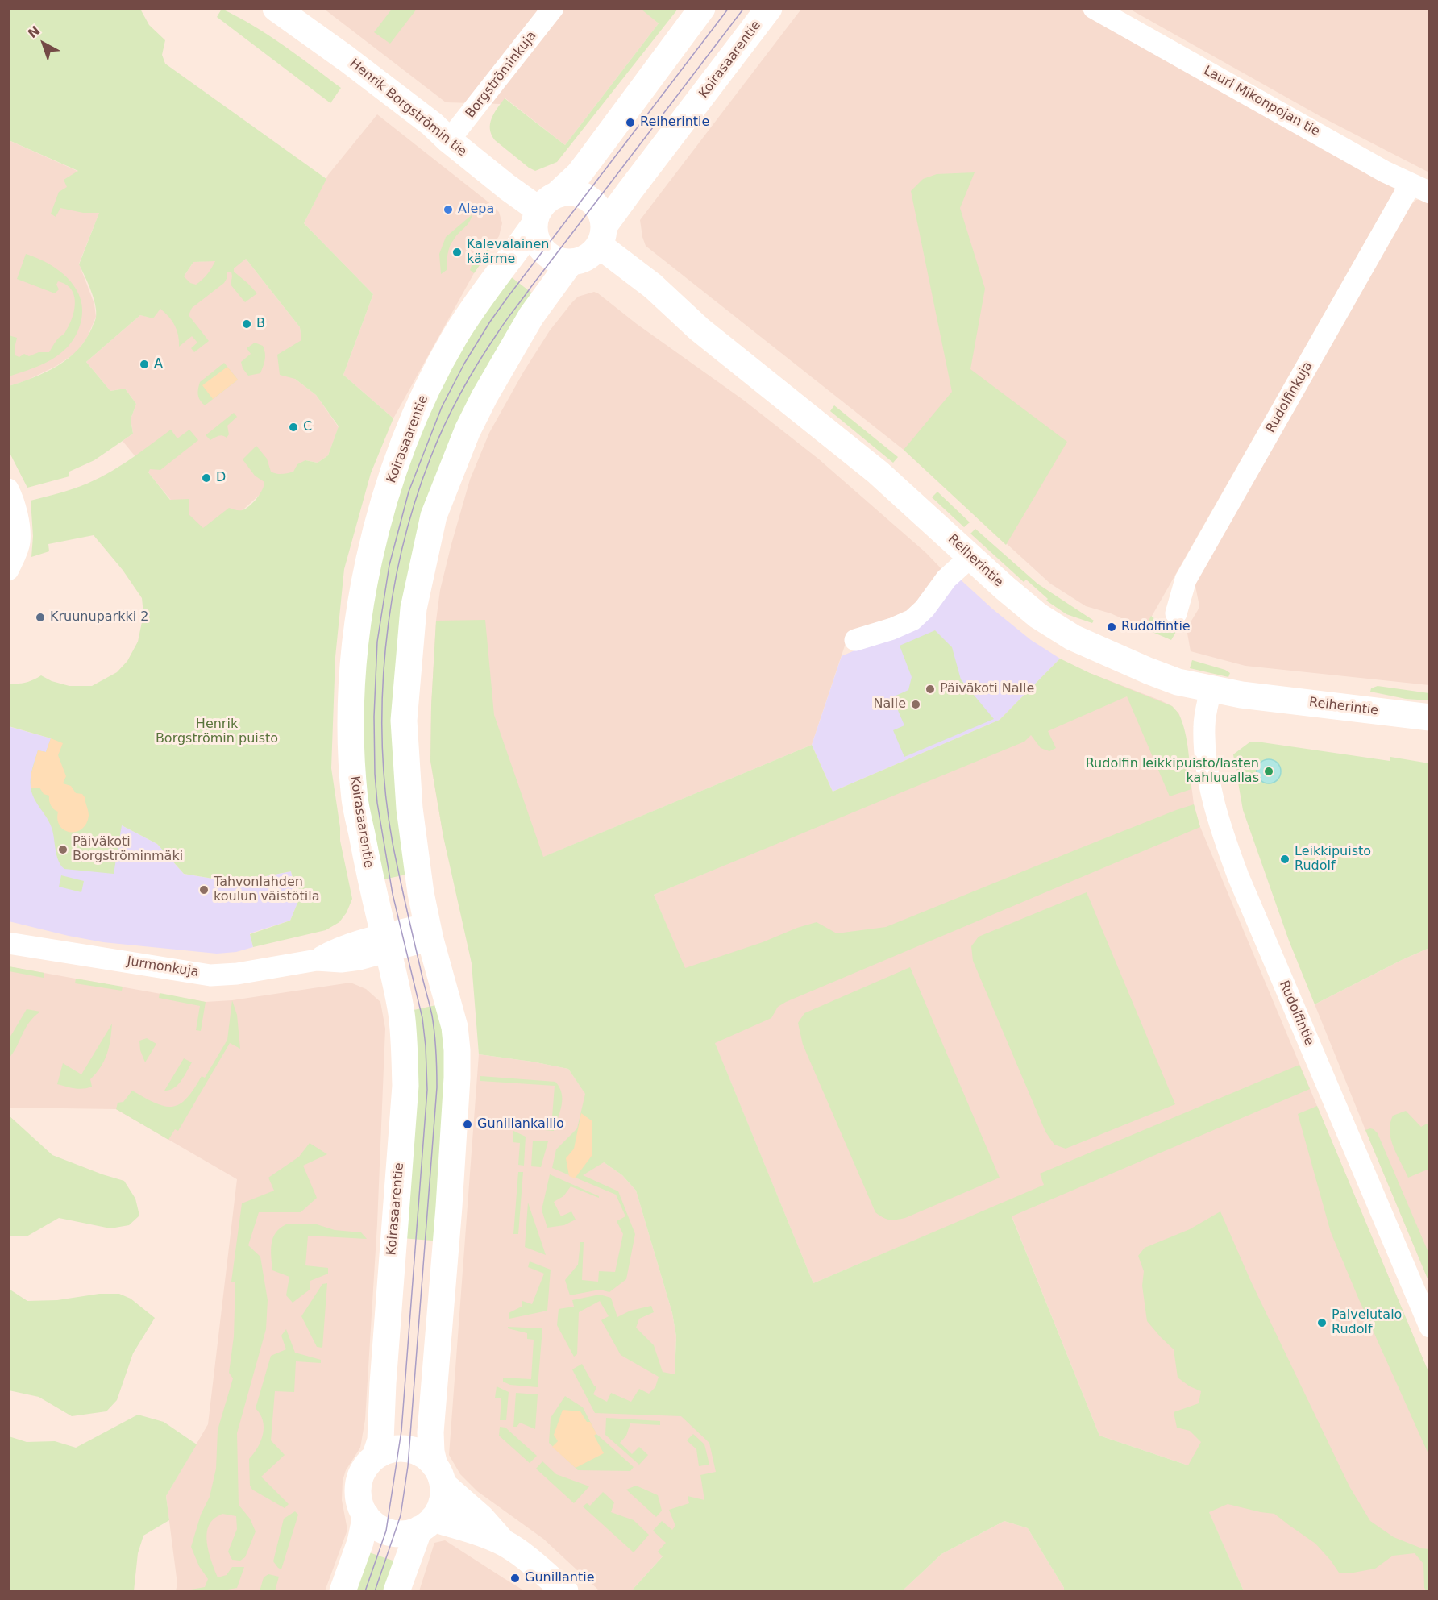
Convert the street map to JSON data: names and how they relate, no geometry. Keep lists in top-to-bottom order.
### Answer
{
  "streets": {
    "street": [
      "Koirasaarentie",
      "Borgströminkuja",
      "Lauri Mikonpojan tie",
      "Henrik Borgströmin tie",
      "Rudolfinkuja",
      "Reiherintie",
      "Jurmonkuja",
      "Rudolfintie"
    ]
  },
  "crossings": [
    ["Koirasaarentie", "Henrik Borgströmin tie"],
    ["Koirasaarentie", "Reiherintie"],
    ["Koirasaarentie", "Jurmonkuja"],
    ["Borgströminkuja", "Henrik Borgströmin tie"],
    ["Lauri Mikonpojan tie", "Rudolfinkuja"],
    ["Henrik Borgströmin tie", "Reiherintie"],
    ["Reiherintie", "Rudolfintie"]
  ],
  "parks": ["Henrik Borgströmin puisto"],
  "places": [
    "Reiherintie",
    "Alepa",
    "Kalevalainen käärme",
    "B",
    "A",
    "C",
    "D",
    "Kruunuparkki 2",
    "Rudolfintie",
    "Päiväkoti Nalle",
    "Nalle",
    "Rudolfin leikkipuisto/lasten kahluuallas",
    "Päiväkoti Borgströminmäki",
    "Leikkipuisto Rudolf",
    "Tahvonlahden koulun väistötila",
    "Gunillankallio",
    "Palvelutalo Rudolf",
    "Gunillantie"
  ],
  "north": "top left"
}
